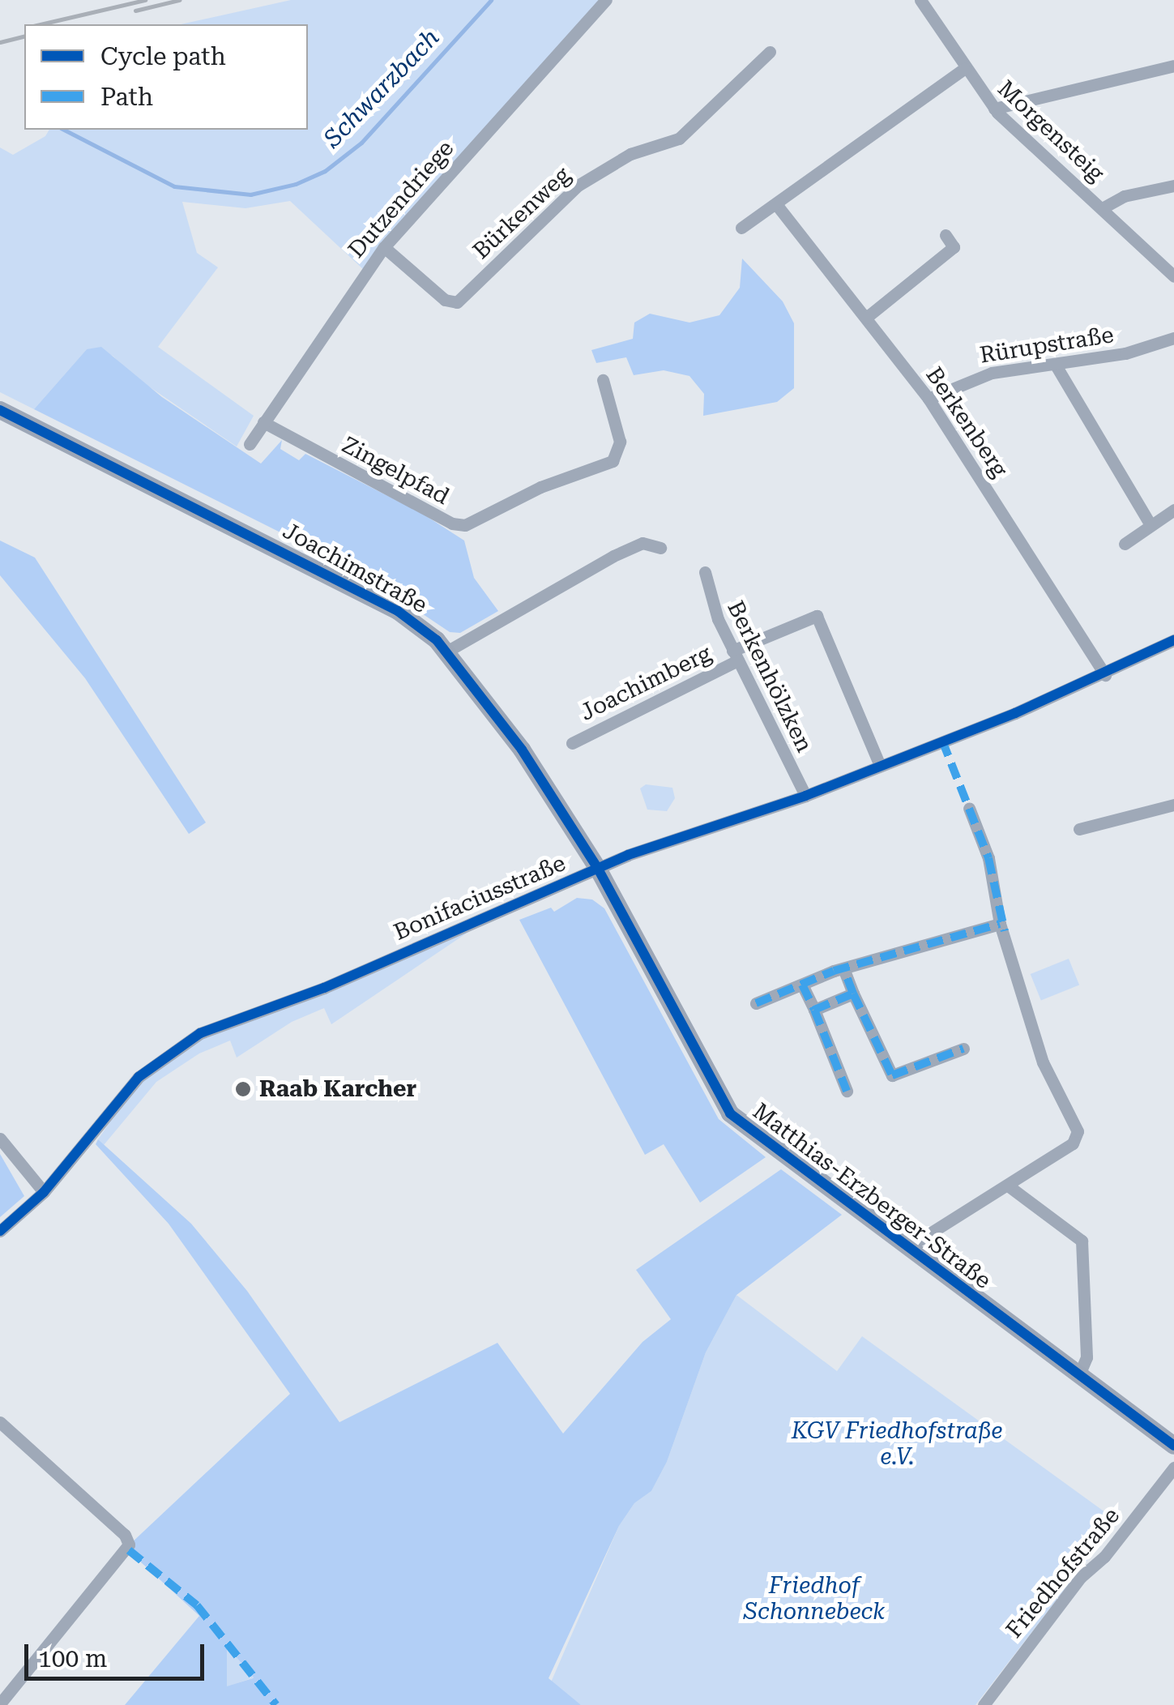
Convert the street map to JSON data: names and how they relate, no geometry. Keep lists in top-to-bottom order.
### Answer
{
  "streets": {
    "street": [
      "Morgensteig",
      "Dutzendriege",
      "Bürkenweg",
      "Rürupstraße",
      "Berkenberg",
      "Zingelpfad",
      "Joachimstraße",
      "Berkenhölzken",
      "Joachimberg",
      "Bonifaciusstraße",
      "Matthias-Erzberger-Straße",
      "Friedhofstraße"
    ]
  },
  "crossings": [
    ["Dutzendriege", "Bürkenweg"],
    ["Dutzendriege", "Zingelpfad"],
    ["Rürupstraße", "Berkenberg"],
    ["Berkenberg", "Bonifaciusstraße"],
    ["Joachimstraße", "Bonifaciusstraße"],
    ["Joachimstraße", "Matthias-Erzberger-Straße"],
    ["Berkenhölzken", "Joachimberg"],
    ["Berkenhölzken", "Bonifaciusstraße"],
    ["Joachimberg", "Bonifaciusstraße"],
    ["Bonifaciusstraße", "Matthias-Erzberger-Straße"]
  ],
  "water": ["Schwarzbach"],
  "parks": ["KGV Friedhofstraße e.V.", "Friedhof Schonnebeck"],
  "places": ["Raab Karcher"],
  "legend": ["Cycle path", "Path"],
  "scale_bar": "100 m"
}
